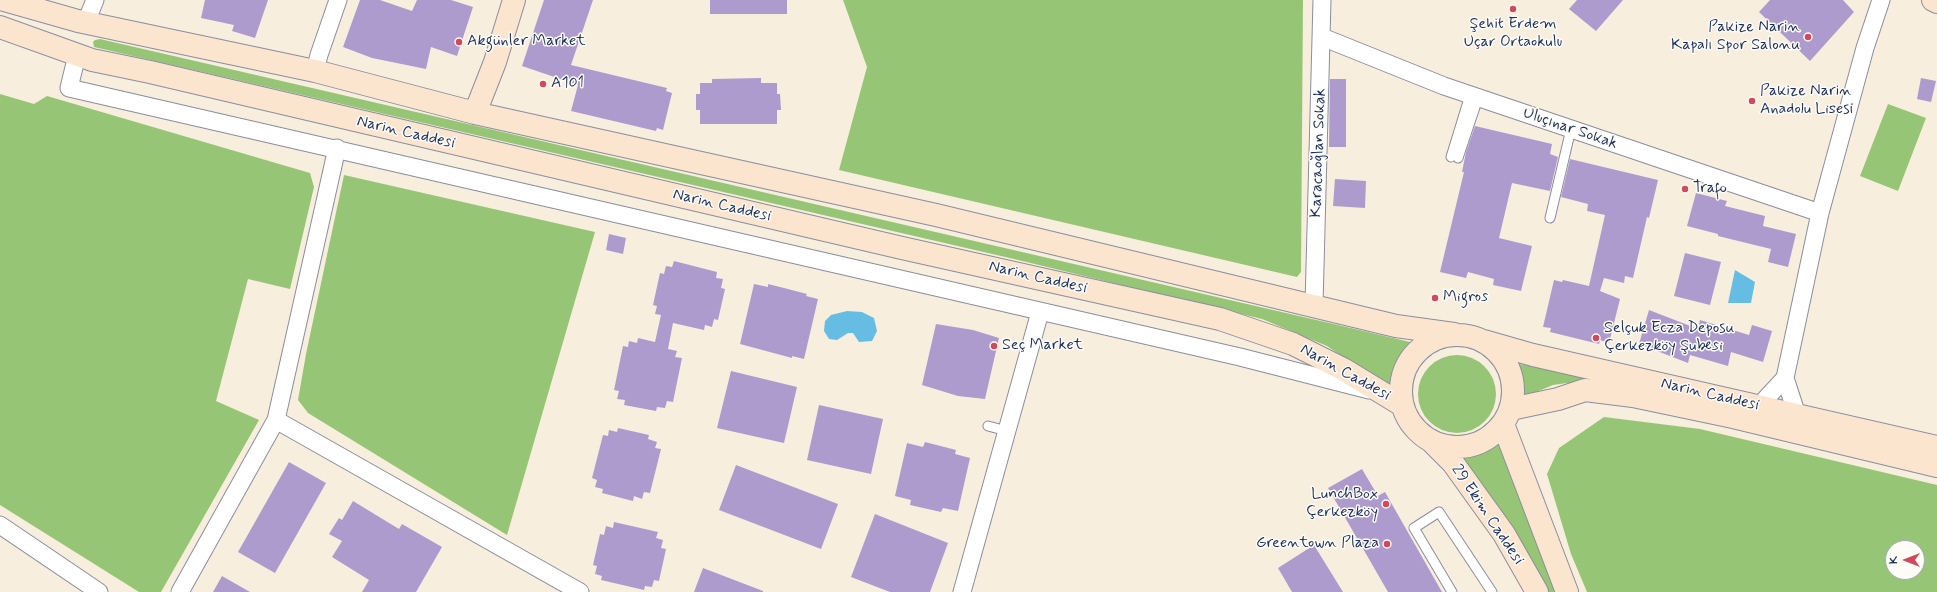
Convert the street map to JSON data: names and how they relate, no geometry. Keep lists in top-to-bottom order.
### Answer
{
  "streets": {
    "main road": ["Narin Caddesi", "29 Ekim Caddesi"],
    "street": ["Uluçınar Sokak", "Karacaoğlan Sokak"]
  },
  "crossings": [
    ["Uluçınar Sokak", "Karacaoğlan Sokak"],
    ["Narin Caddesi", "29 Ekim Caddesi"]
  ],
  "places": [
    "Şehit Erdem Uçar Ortaokulu",
    "Pakize Narin Kapalı Spor Salonu",
    "Akgünler Market",
    "A101",
    "Pakize Narin Anadolu Lisesi",
    "Trafo",
    "Migros",
    "Selçuk Ecza Deposu Çerkezköy Şubesi",
    "Seç Market",
    "LunchBox Çerkezköy",
    "Greentown Plaza"
  ],
  "north": "left"
}
